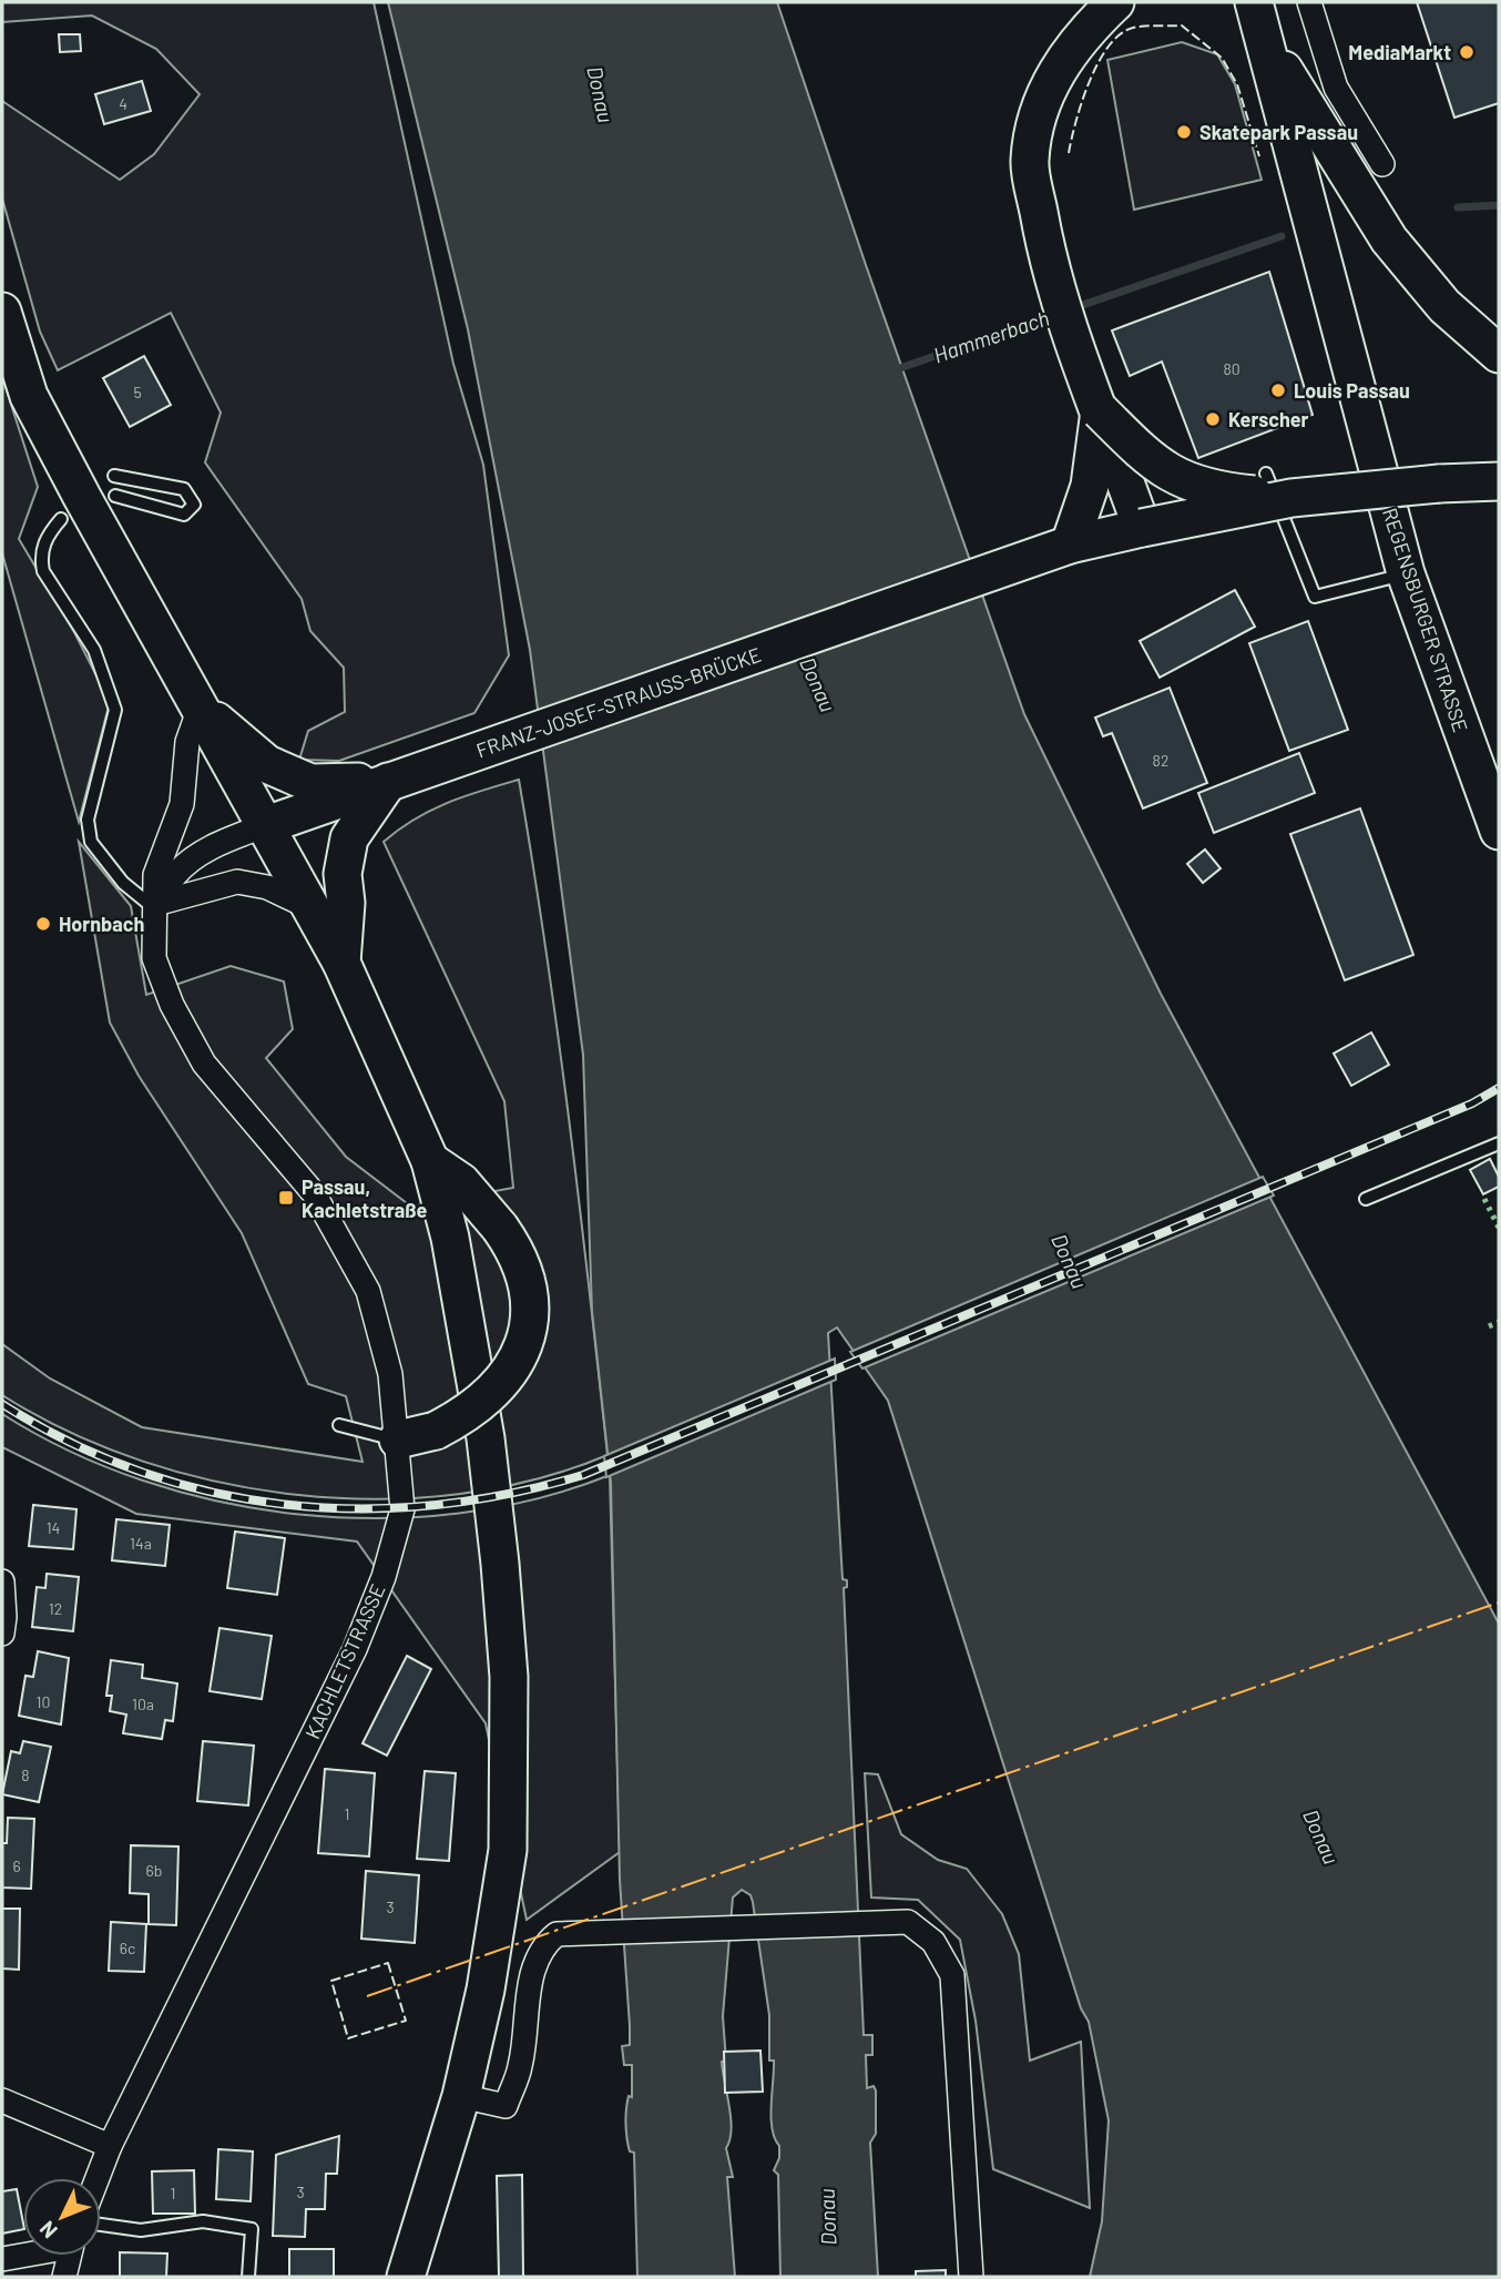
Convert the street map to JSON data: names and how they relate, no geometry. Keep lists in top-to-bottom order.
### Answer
{
  "streets": {
    "main road": ["REGENSBURGER STRASSE", "FRANZ-JOSEF-STRAUSS-BRÜCKE"],
    "street": ["KACHLETSTRASSE"]
  },
  "water": ["Donau", "Hammerbach"],
  "places": {
    "other": [
      "MediaMarkt",
      "Skatepark Passau",
      "Louis Passau",
      "Kerscher",
      "Hornbach"
    ],
    "transit": ["Passau, Kachletstraße"]
  },
  "house_numbers": [
    "4",
    "80",
    "5",
    "82",
    "14",
    "14a",
    "12",
    "10",
    "10a",
    "8",
    "1",
    "6",
    "6b",
    "3",
    "6c",
    "3",
    "1"
  ],
  "north": "bottom left"
}
